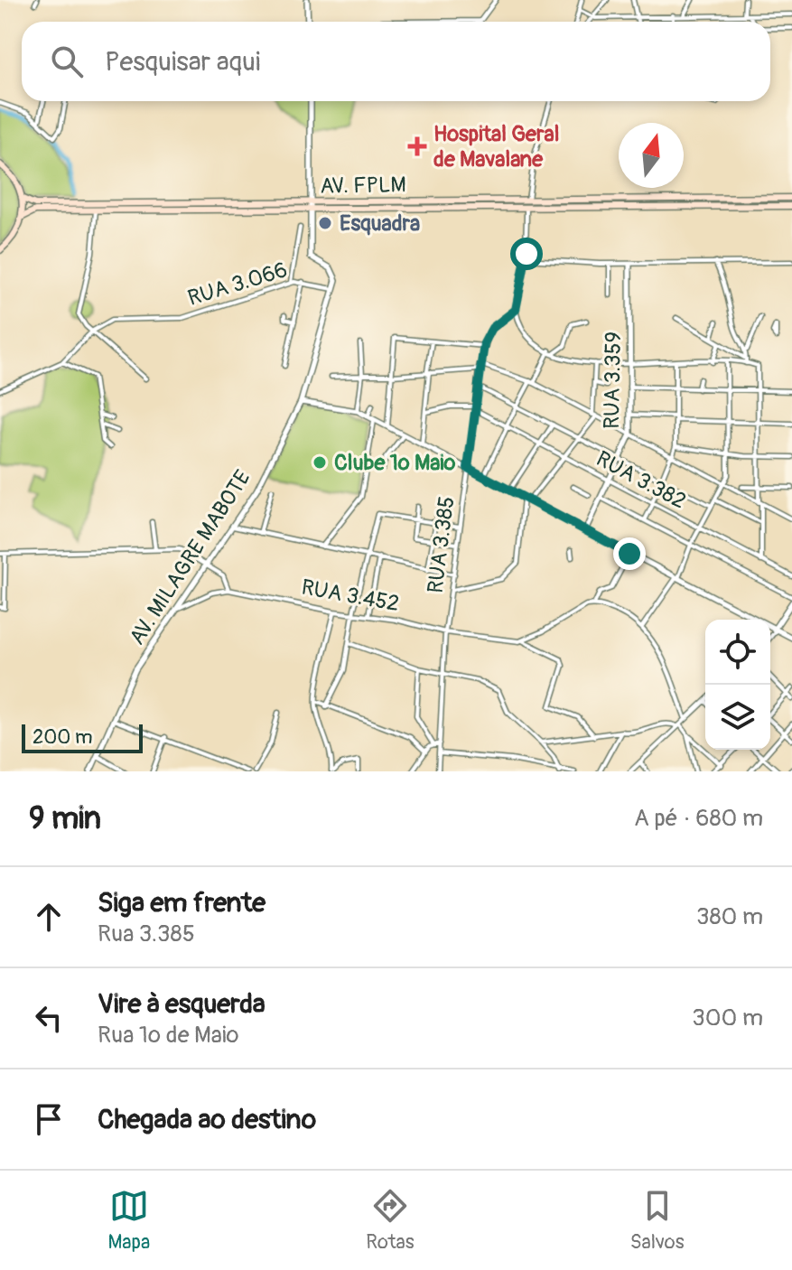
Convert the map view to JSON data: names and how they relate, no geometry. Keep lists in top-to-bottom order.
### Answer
{
  "streets": {
    "main road": ["AV. FPLM"],
    "street": [
      "RUA 3.066",
      "RUA 3.359",
      "RUA 3.382",
      "RUA 3.385",
      "AV. MILAGRE MABOTE",
      "RUA 3.452"
    ]
  },
  "crossings": [
    ["RUA 3.066", "AV. MILAGRE MABOTE"],
    ["RUA 3.359", "RUA 3.382"],
    ["RUA 3.382", "RUA 3.385"],
    ["RUA 3.385", "RUA 3.452"]
  ],
  "places": {
    "health": ["Hospital Geral de Mavalane"],
    "other": ["Esquadra", "Clube 1º Maio"]
  },
  "scale_bar": "200 m",
  "north": "top",
  "page": {
    "search": "Pesquisar aqui",
    "scale": "200 m",
    "heading": ["9 min", "A pé · 680 m"],
    "list": [
      ["Siga em frente", "Rua 3.385", "380 m"],
      ["Vire à esquerda", "Rua 1º de Maio", "300 m"],
      "Chegada ao destino"
    ],
    "nav": ["Mapa", "Rotas", "Salvos"]
  }
}
